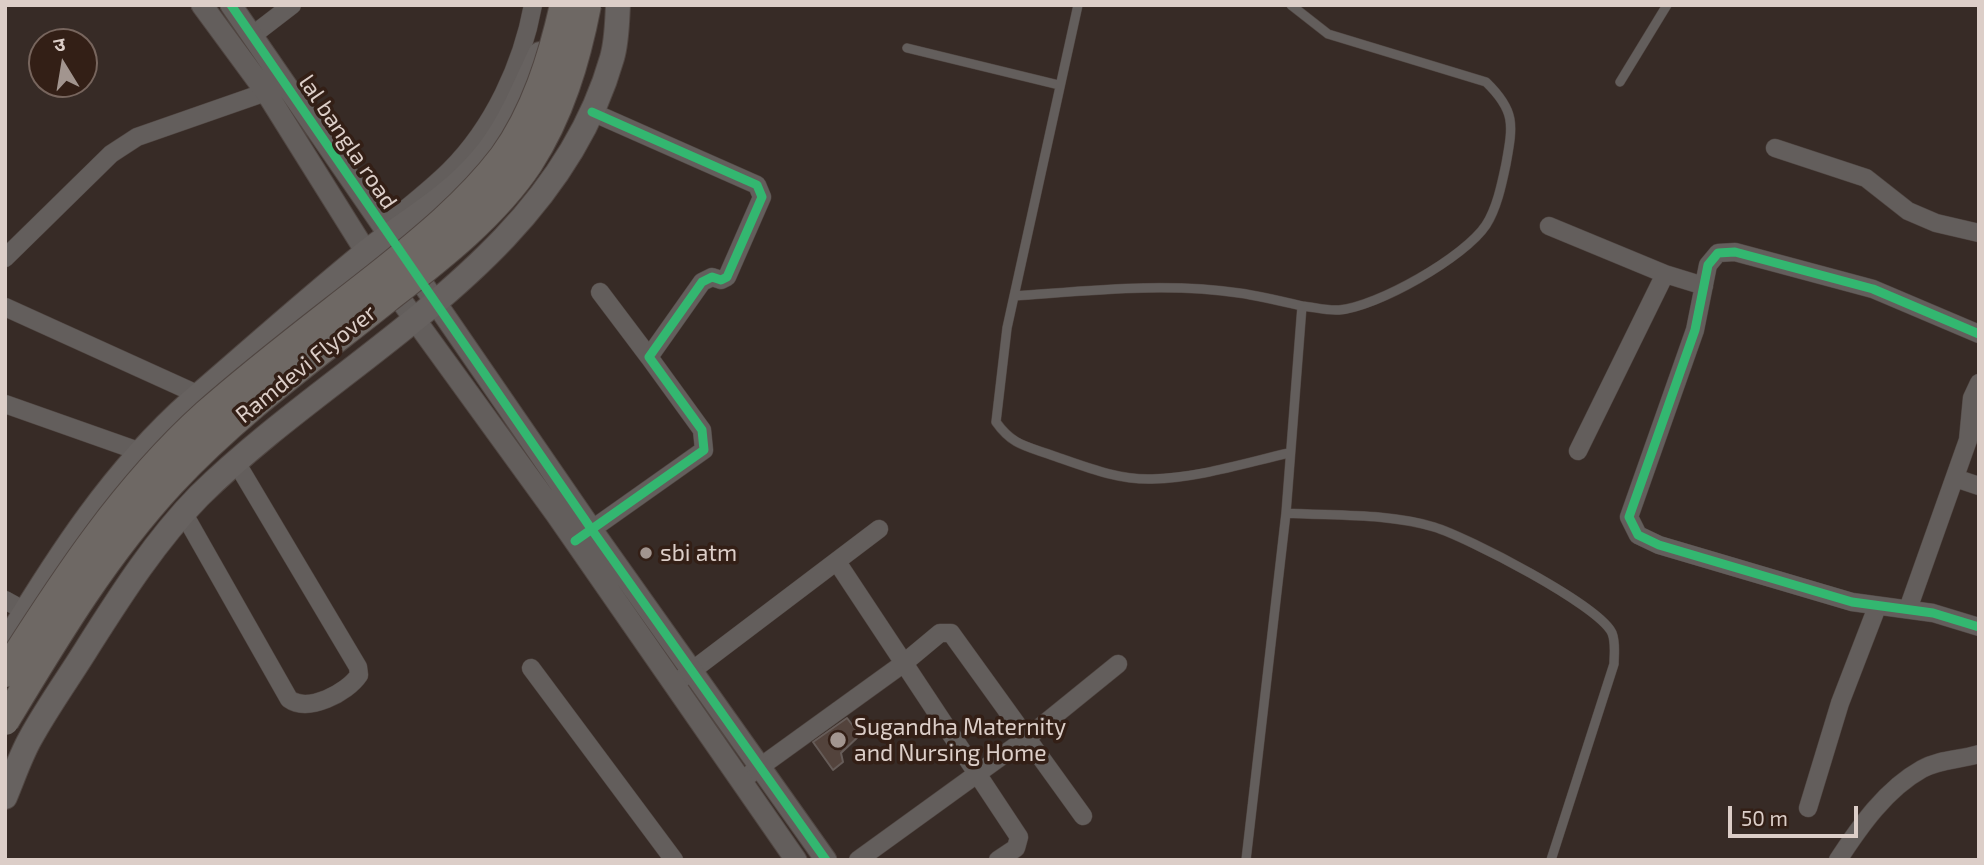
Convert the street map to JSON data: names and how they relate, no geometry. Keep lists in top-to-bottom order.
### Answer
{
  "streets": {
    "highway": ["Ramdevi Flyover"],
    "street": ["lal bangla road"]
  },
  "places": ["sbi atm", "Sugandha Maternity and Nursing Home"],
  "scale_bar": "50 m",
  "north": "top"
}
